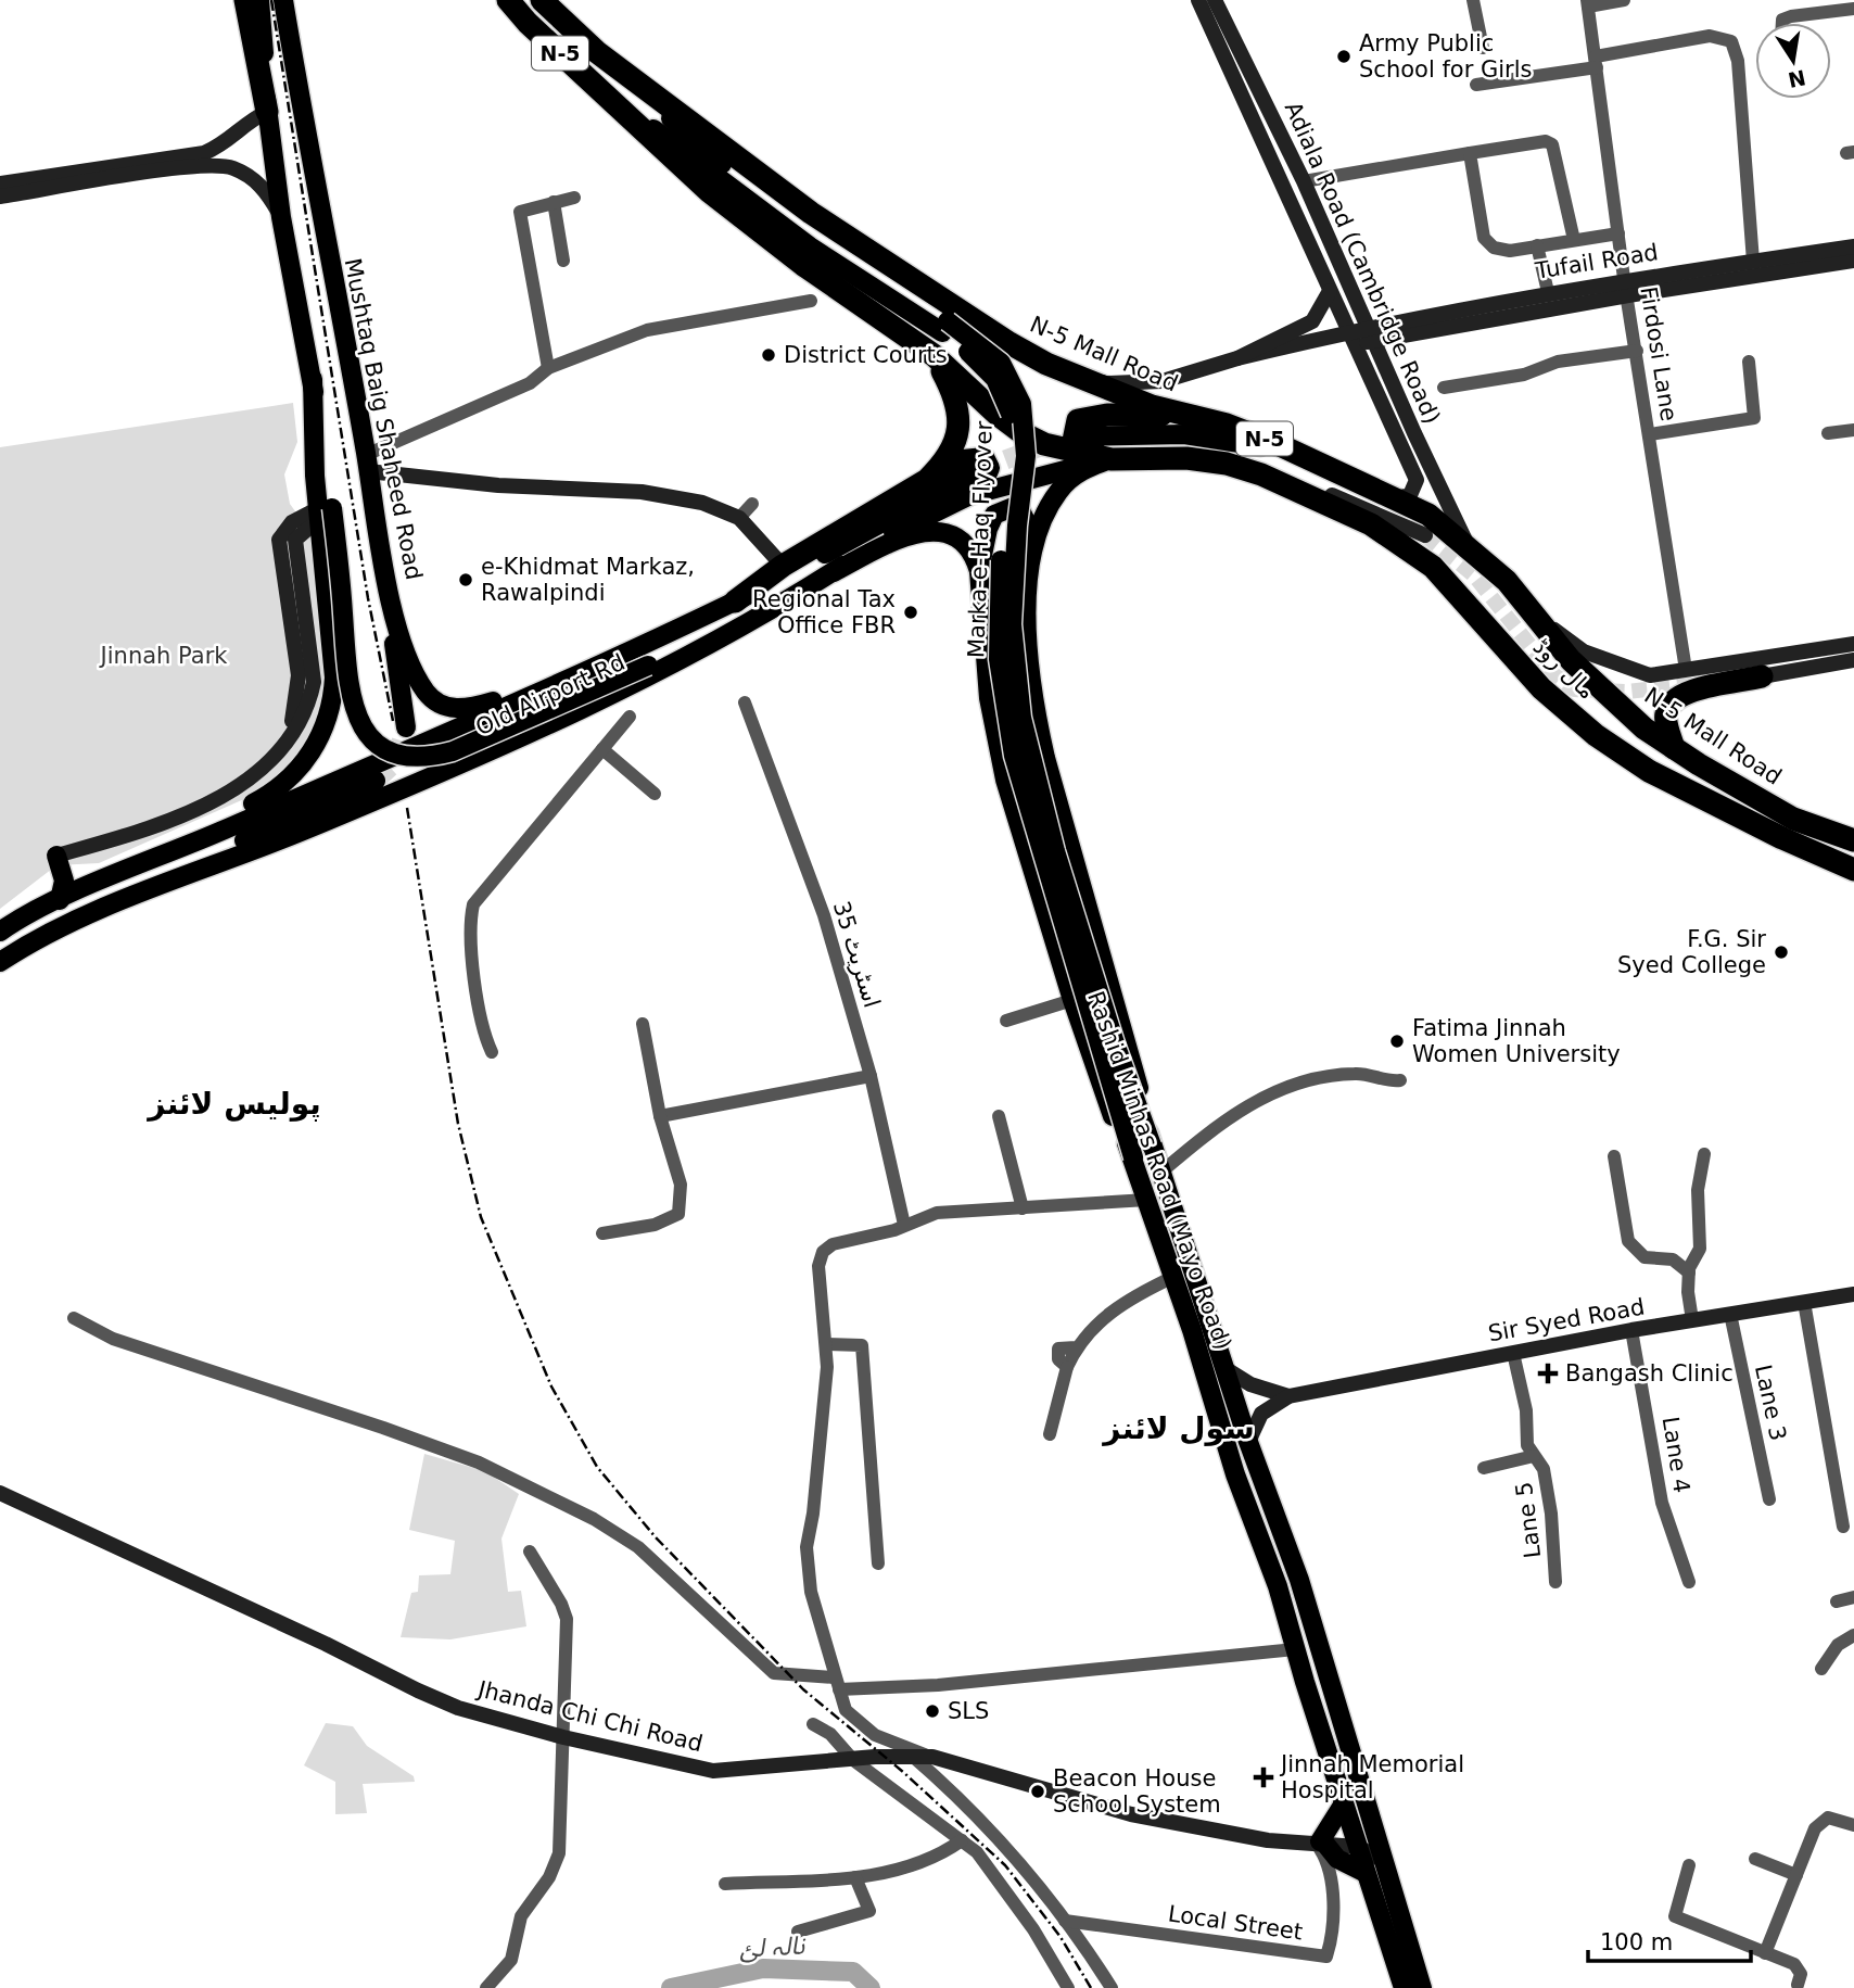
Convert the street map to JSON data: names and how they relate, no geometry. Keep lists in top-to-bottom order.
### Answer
{
  "streets": {
    "highway": ["N-5", "N-5 Mall Road", "مال روڈ"],
    "main road": [
      "Tufail Road",
      "Adiala Road (Cambridge Road)",
      "Mushtaq Baig Shaheed Road",
      "Marka-e-Haq Flyover",
      "Old Airport Rd",
      "Rashid Minhas Road (Mayo Road)",
      "Sir Syed Road",
      "Jhanda Chi Chi Road"
    ],
    "street": [
      "Firdosi Lane",
      "اسٹریٹ 35",
      "Lane 3",
      "Lane 4",
      "Lane 5",
      "Local Street"
    ]
  },
  "crossings": [
    ["N-5", "N-5 Mall Road"],
    ["N-5", "Marka-e-Haq Flyover"],
    ["Tufail Road", "Adiala Road (Cambridge Road)"],
    ["Tufail Road", "Firdosi Lane"],
    ["Adiala Road (Cambridge Road)", "N-5 Mall Road"],
    ["N-5 Mall Road", "Marka-e-Haq Flyover"],
    ["N-5 Mall Road", "مال روڈ"],
    ["Mushtaq Baig Shaheed Road", "Old Airport Rd"],
    ["Marka-e-Haq Flyover", "Rashid Minhas Road (Mayo Road)"],
    ["مال روڈ", "Old Airport Rd"],
    ["مال روڈ", "Rashid Minhas Road (Mayo Road)"],
    ["Old Airport Rd", "Rashid Minhas Road (Mayo Road)"],
    ["Rashid Minhas Road (Mayo Road)", "Sir Syed Road"],
    ["Rashid Minhas Road (Mayo Road)", "Jhanda Chi Chi Road"],
    ["Sir Syed Road", "Lane 3"],
    ["Sir Syed Road", "Lane 4"],
    ["Sir Syed Road", "Lane 5"],
    ["Jhanda Chi Chi Road", "Local Street"]
  ],
  "districts": ["پولیس لائنز", "سول لائنز"],
  "water": ["نالہ لئ"],
  "parks": ["Jinnah Park"],
  "places": {
    "other": [
      "Army Public School for Girls",
      "District Courts",
      "e-Khidmat Markaz, Rawalpindi",
      "Regional Tax Office FBR",
      "F.G. Sir Syed College",
      "Fatima Jinnah Women University",
      "SLS",
      "Beacon House School System"
    ],
    "health": ["Bangash Clinic", "Jinnah Memorial Hospital"]
  },
  "scale_bar": "100 m",
  "north": "bottom"
}
